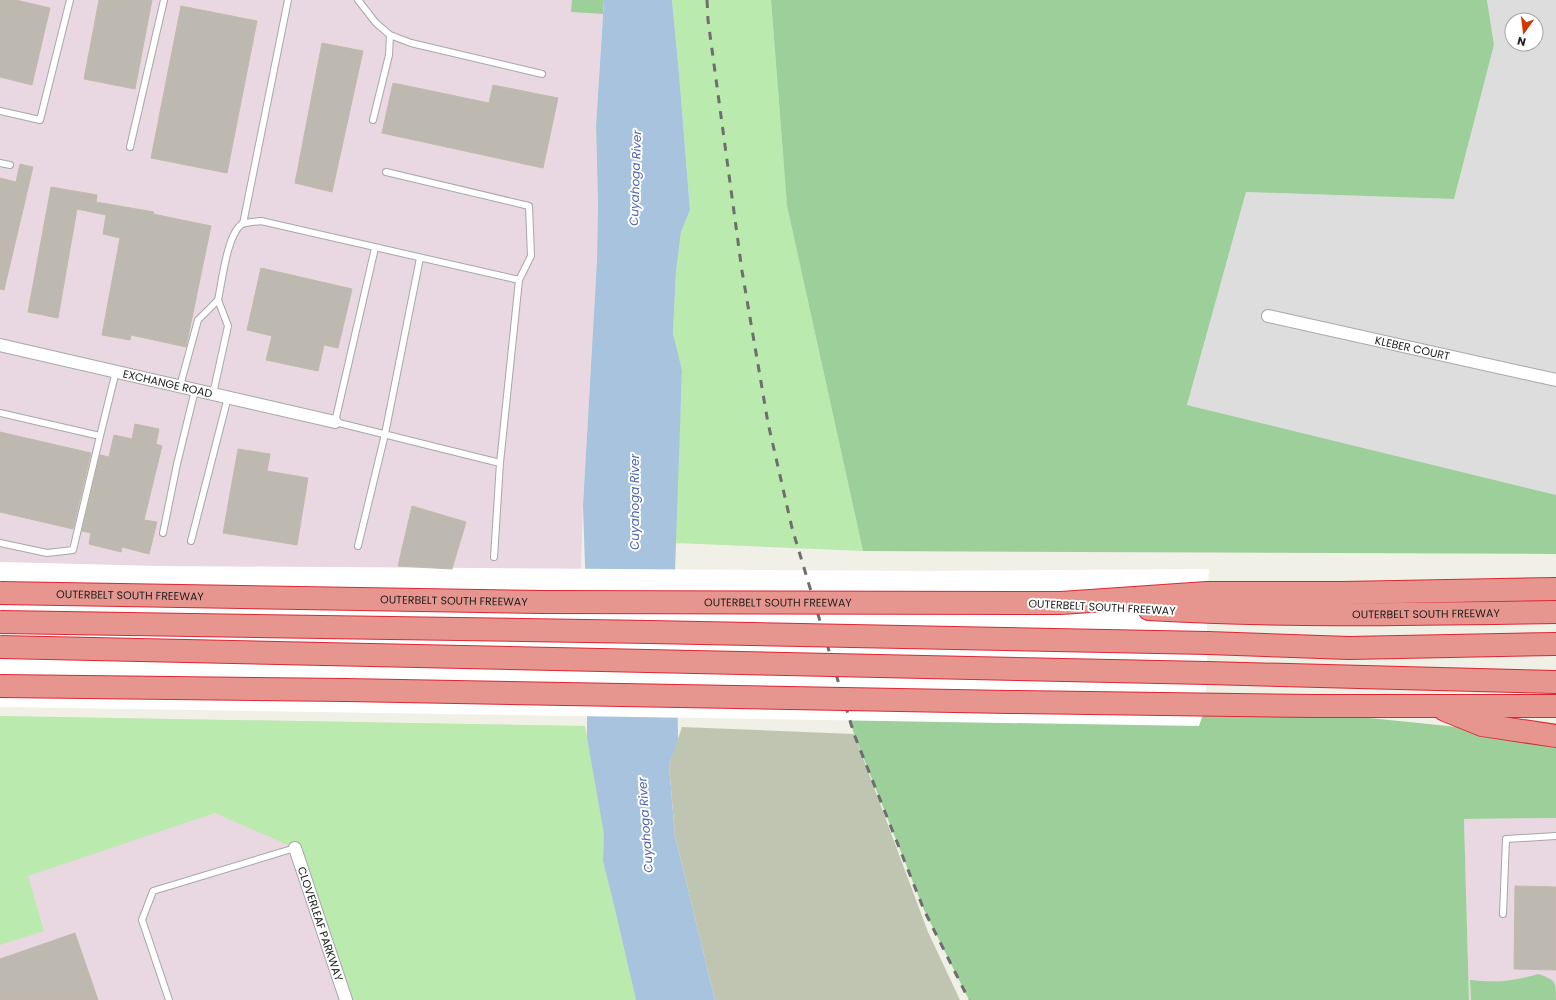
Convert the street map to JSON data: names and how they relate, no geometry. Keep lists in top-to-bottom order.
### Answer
{
  "streets": {
    "highway": ["OUTERBELT SOUTH FREEWAY"],
    "street": ["KLEBER COURT", "EXCHANGE ROAD", "CLOVERLEAF PARKWAY"]
  },
  "water": ["Cuyahoga River"],
  "north": "bottom"
}
